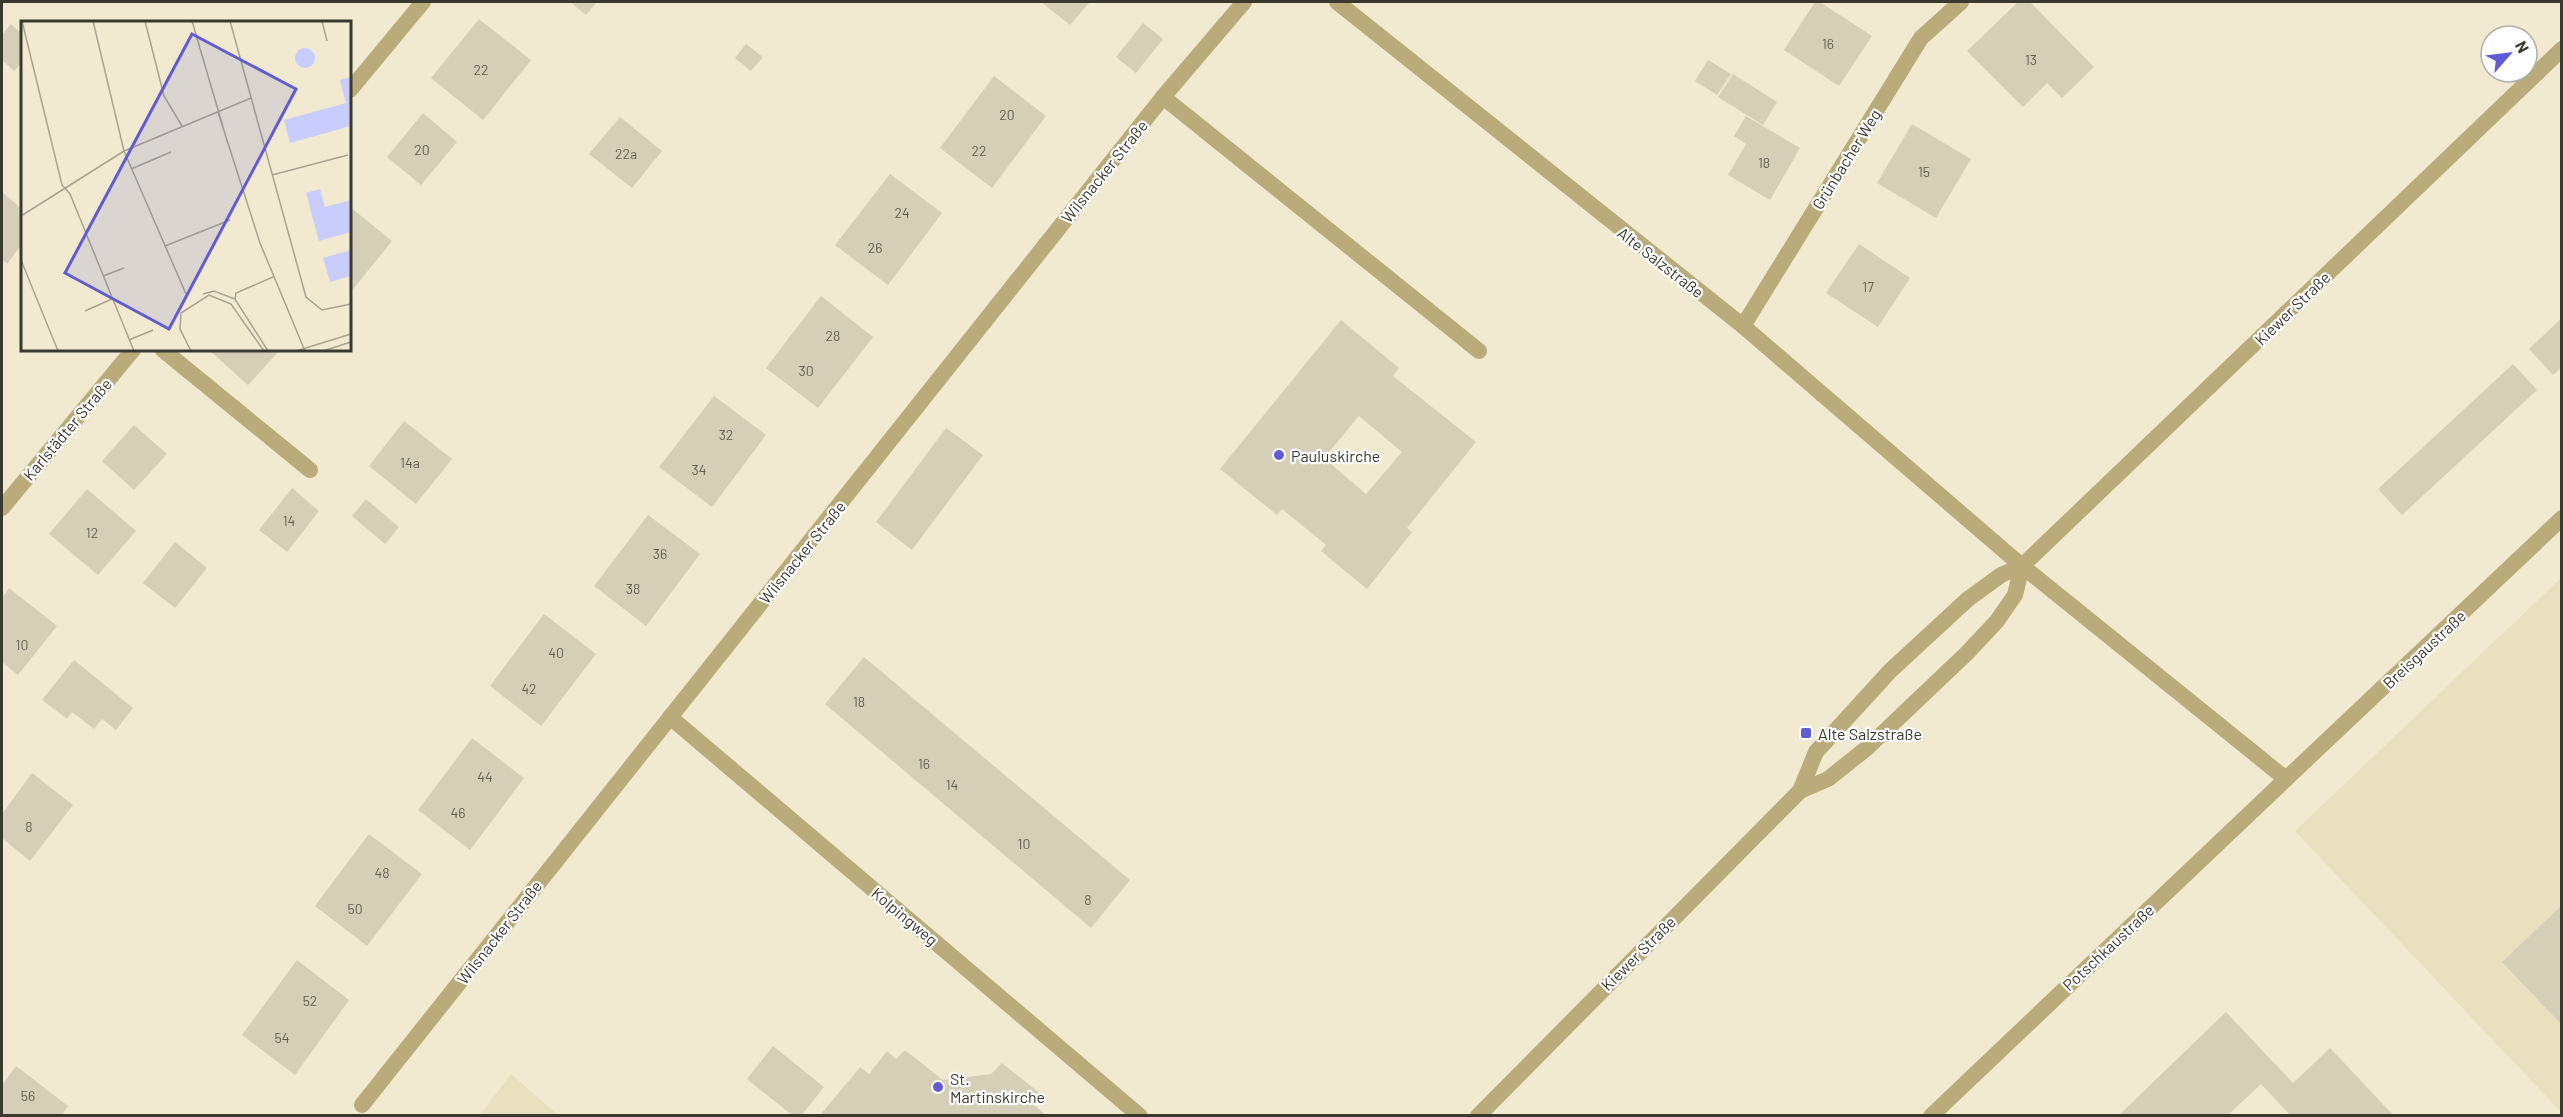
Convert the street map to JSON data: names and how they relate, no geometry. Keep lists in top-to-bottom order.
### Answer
{
  "streets": {
    "street": [
      "Grünbacher Weg",
      "Wilsnacker Straße",
      "Alte Salzstraße",
      "Kiewer Straße",
      "Karlstädter Straße",
      "Breisgaustraße",
      "Kolpingweg",
      "Potschkaustraße"
    ]
  },
  "crossings": [
    ["Grünbacher Weg", "Alte Salzstraße"],
    ["Wilsnacker Straße", "Kolpingweg"],
    ["Alte Salzstraße", "Kiewer Straße"],
    ["Alte Salzstraße", "Breisgaustraße"],
    ["Alte Salzstraße", "Potschkaustraße"],
    ["Breisgaustraße", "Potschkaustraße"]
  ],
  "places": {
    "other": ["Pauluskirche", "St. Martinskirche"],
    "transit": ["Alte Salzstraße"]
  },
  "house_numbers": [
    "16",
    "13",
    "22",
    "20",
    "20",
    "22",
    "22a",
    "18",
    "15",
    "24",
    "26",
    "17",
    "28",
    "30",
    "32",
    "14a",
    "34",
    "14",
    "12",
    "36",
    "38",
    "10",
    "40",
    "42",
    "18",
    "16",
    "44",
    "14",
    "46",
    "8",
    "10",
    "48",
    "8",
    "50",
    "52",
    "54",
    "56"
  ],
  "north": "top right"
}
